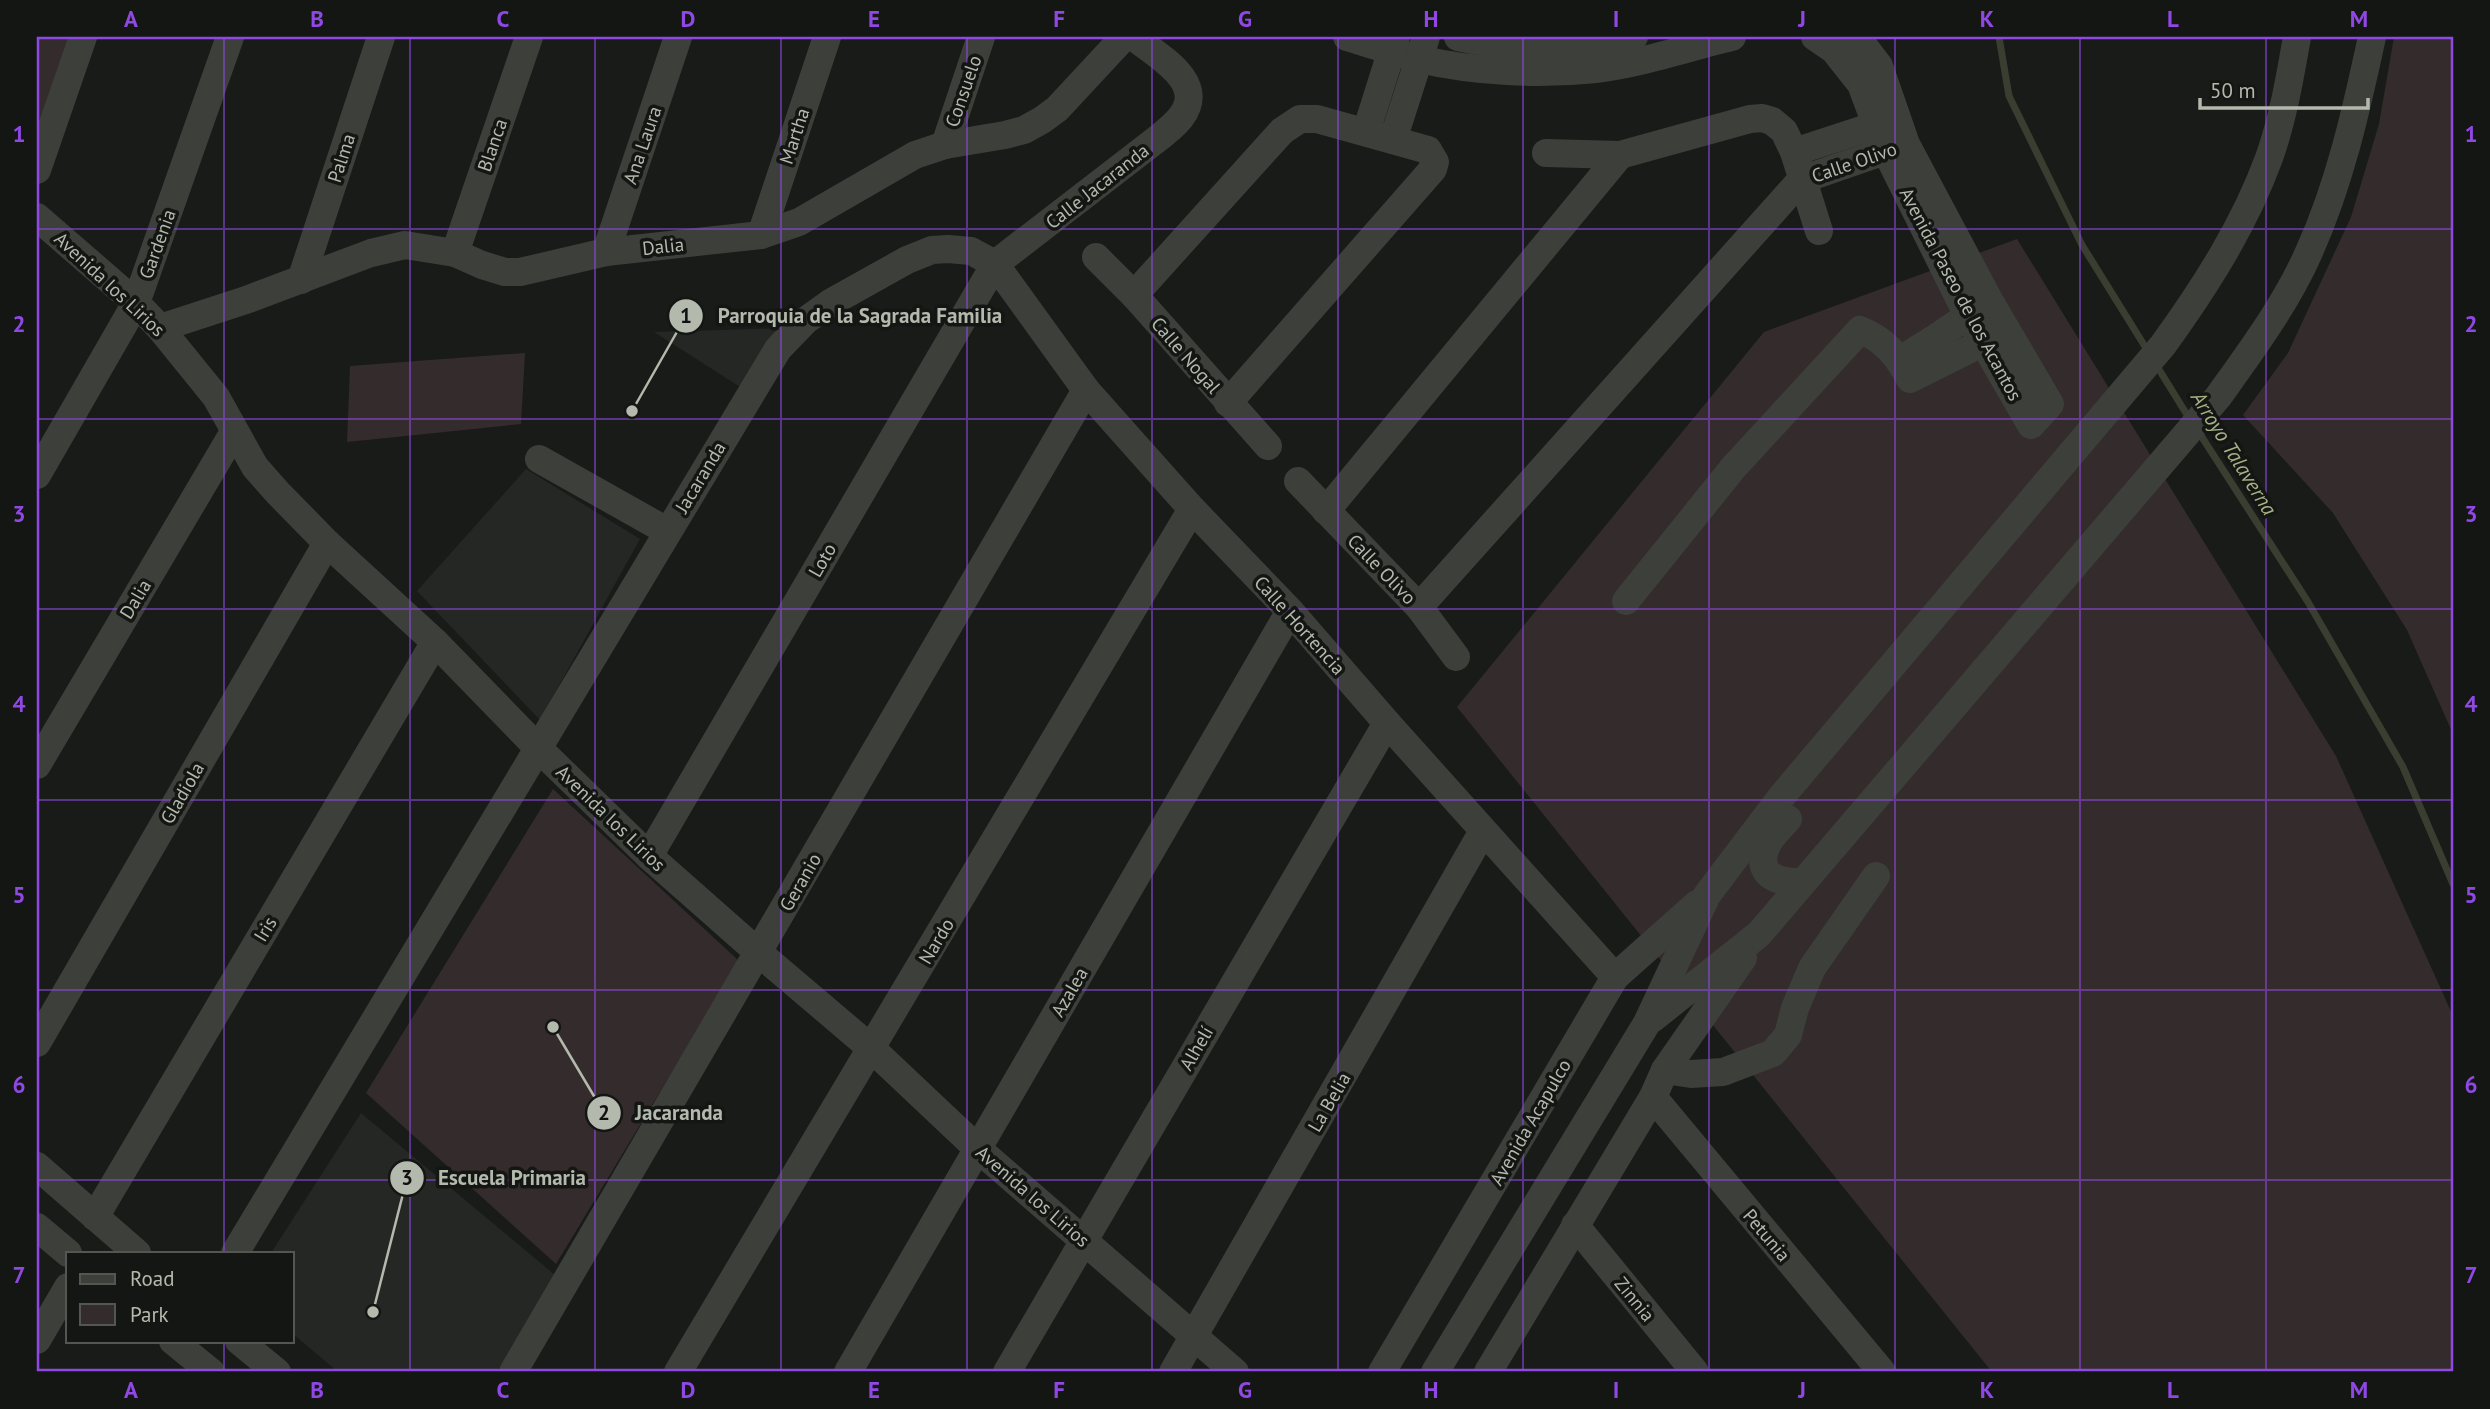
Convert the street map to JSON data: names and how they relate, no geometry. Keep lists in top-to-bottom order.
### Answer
{
  "streets": {
    "street": [
      "Consuelo",
      "Martha",
      "Blanca",
      "Ana Laura",
      "Palma",
      "Calle Olivo",
      "Calle Jacaranda",
      "Gardenia",
      "Dalia",
      "Avenida los Lirios",
      "Avenida Paseo de los Acantos",
      "Calle Nogal",
      "Jacaranda",
      "Loto",
      "Calle Hortencia",
      "Gladiola",
      "Geranio",
      "Iris",
      "Nardo",
      "Azalea",
      "Alhelí",
      "La Belia",
      "Avenida Acapulco",
      "Petunia",
      "Zinnia"
    ]
  },
  "crossings": [
    ["Consuelo", "Dalia"],
    ["Martha", "Dalia"],
    ["Blanca", "Dalia"],
    ["Ana Laura", "Dalia"],
    ["Palma", "Dalia"],
    ["Calle Olivo", "Avenida Paseo de los Acantos"],
    ["Calle Jacaranda", "Jacaranda"],
    ["Calle Jacaranda", "Loto"],
    ["Calle Jacaranda", "Calle Hortencia"],
    ["Gardenia", "Avenida los Lirios"],
    ["Dalia", "Avenida los Lirios"],
    ["Avenida los Lirios", "Jacaranda"],
    ["Avenida los Lirios", "Loto"],
    ["Avenida los Lirios", "Gladiola"],
    ["Avenida los Lirios", "Geranio"],
    ["Avenida los Lirios", "Iris"],
    ["Avenida los Lirios", "Nardo"],
    ["Avenida los Lirios", "Azalea"],
    ["Avenida los Lirios", "Alhelí"],
    ["Avenida los Lirios", "La Belia"],
    ["Jacaranda", "Loto"],
    ["Jacaranda", "Calle Hortencia"],
    ["Loto", "Calle Hortencia"],
    ["Calle Hortencia", "Geranio"],
    ["Calle Hortencia", "Nardo"],
    ["Calle Hortencia", "Azalea"],
    ["Calle Hortencia", "Alhelí"],
    ["Calle Hortencia", "La Belia"],
    ["Calle Hortencia", "Avenida Acapulco"]
  ],
  "water": ["Arroyo Talaverna"],
  "places": ["Parroquia de la Sagrada Familia", "Jacaranda", "Escuela Primaria"],
  "legend": ["Road", "Park"],
  "scale_bar": "50 m",
  "grid": {
    "columns": [
      "A",
      "B",
      "C",
      "D",
      "E",
      "F",
      "G",
      "H",
      "I",
      "J",
      "K",
      "L",
      "M"
    ],
    "rows": [
      "1",
      "2",
      "3",
      "4",
      "5",
      "6",
      "7"
    ]
  }
}
